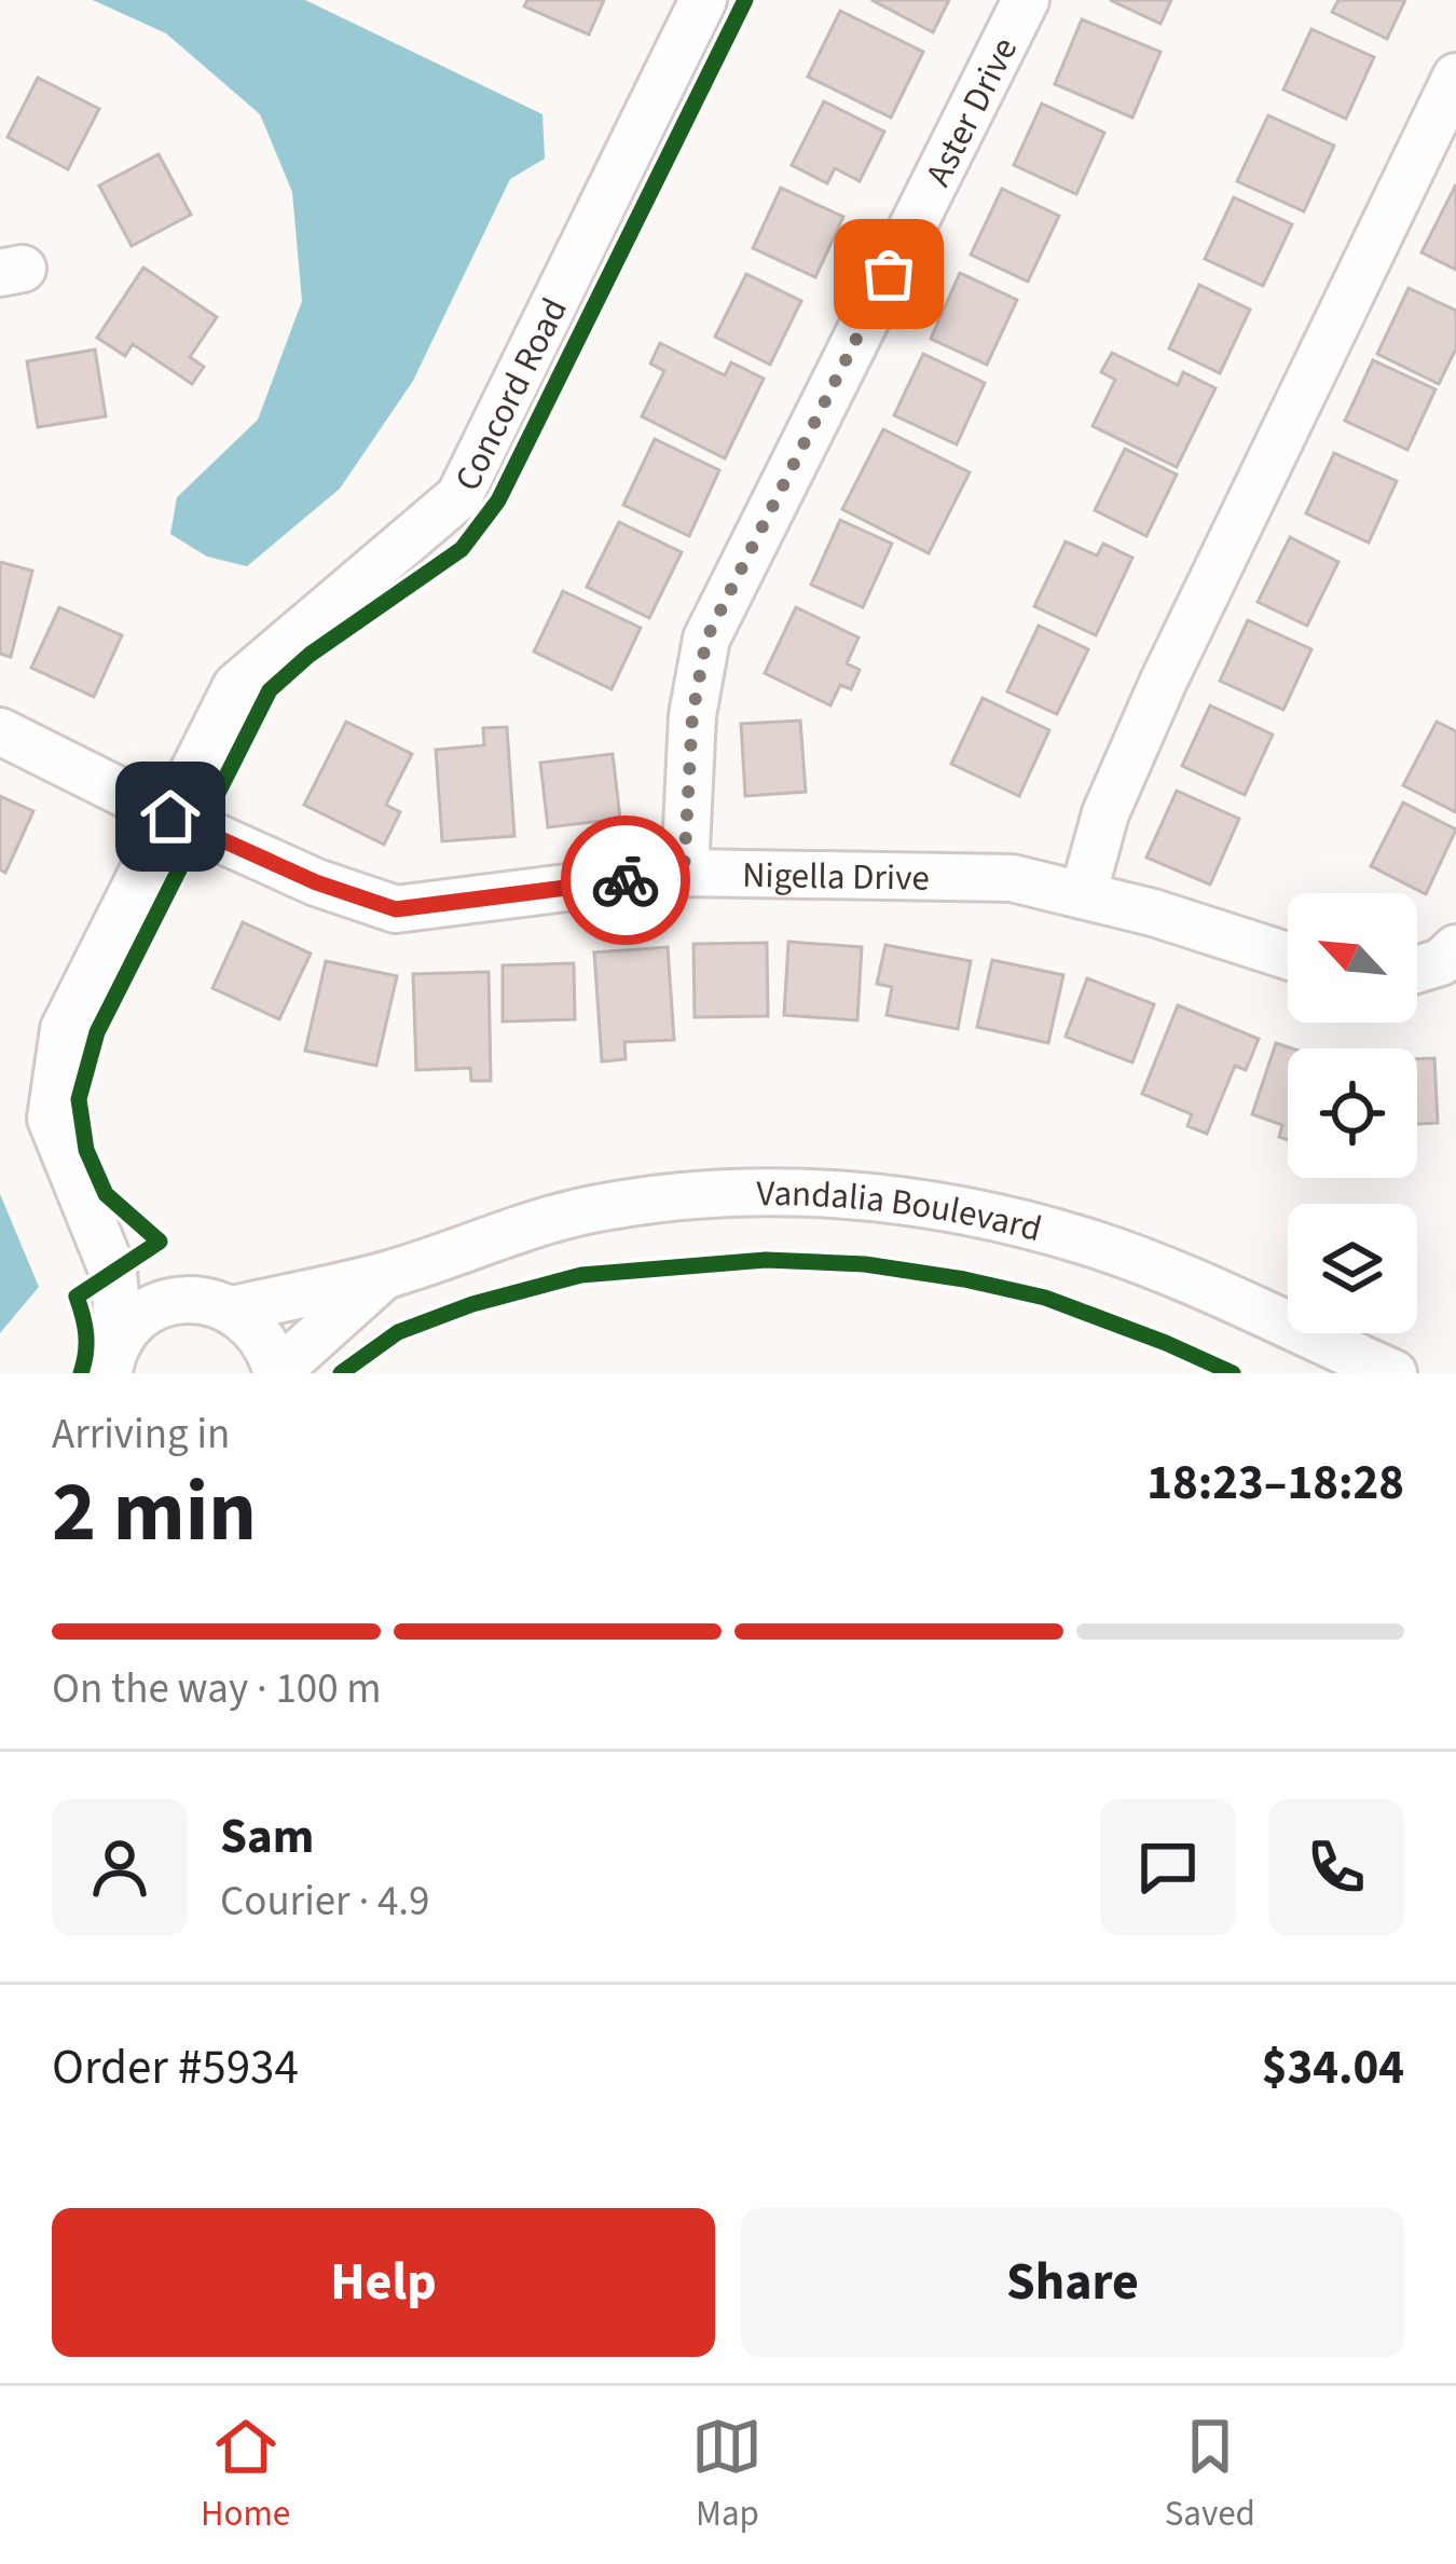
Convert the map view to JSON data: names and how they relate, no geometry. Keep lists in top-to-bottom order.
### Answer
{
  "streets": {
    "street": [
      "Aster Drive",
      "Concord Road",
      "Nigella Drive",
      "Vandalia Boulevard"
    ]
  },
  "crossings": [
    ["Aster Drive", "Nigella Drive"],
    ["Concord Road", "Nigella Drive"]
  ],
  "north": "top left",
  "page": {
    "heading": ["2 min", "Arriving in", "18:23–18:28"],
    "panel": [
      "Sam",
      "Courier · 4.9",
      "Order #5934",
      "$34.04"
    ],
    "bar": "On the way · 100 m",
    "buttons": ["Help", "Share"],
    "tabs": ["Home", "Map", "Saved"]
  }
}
